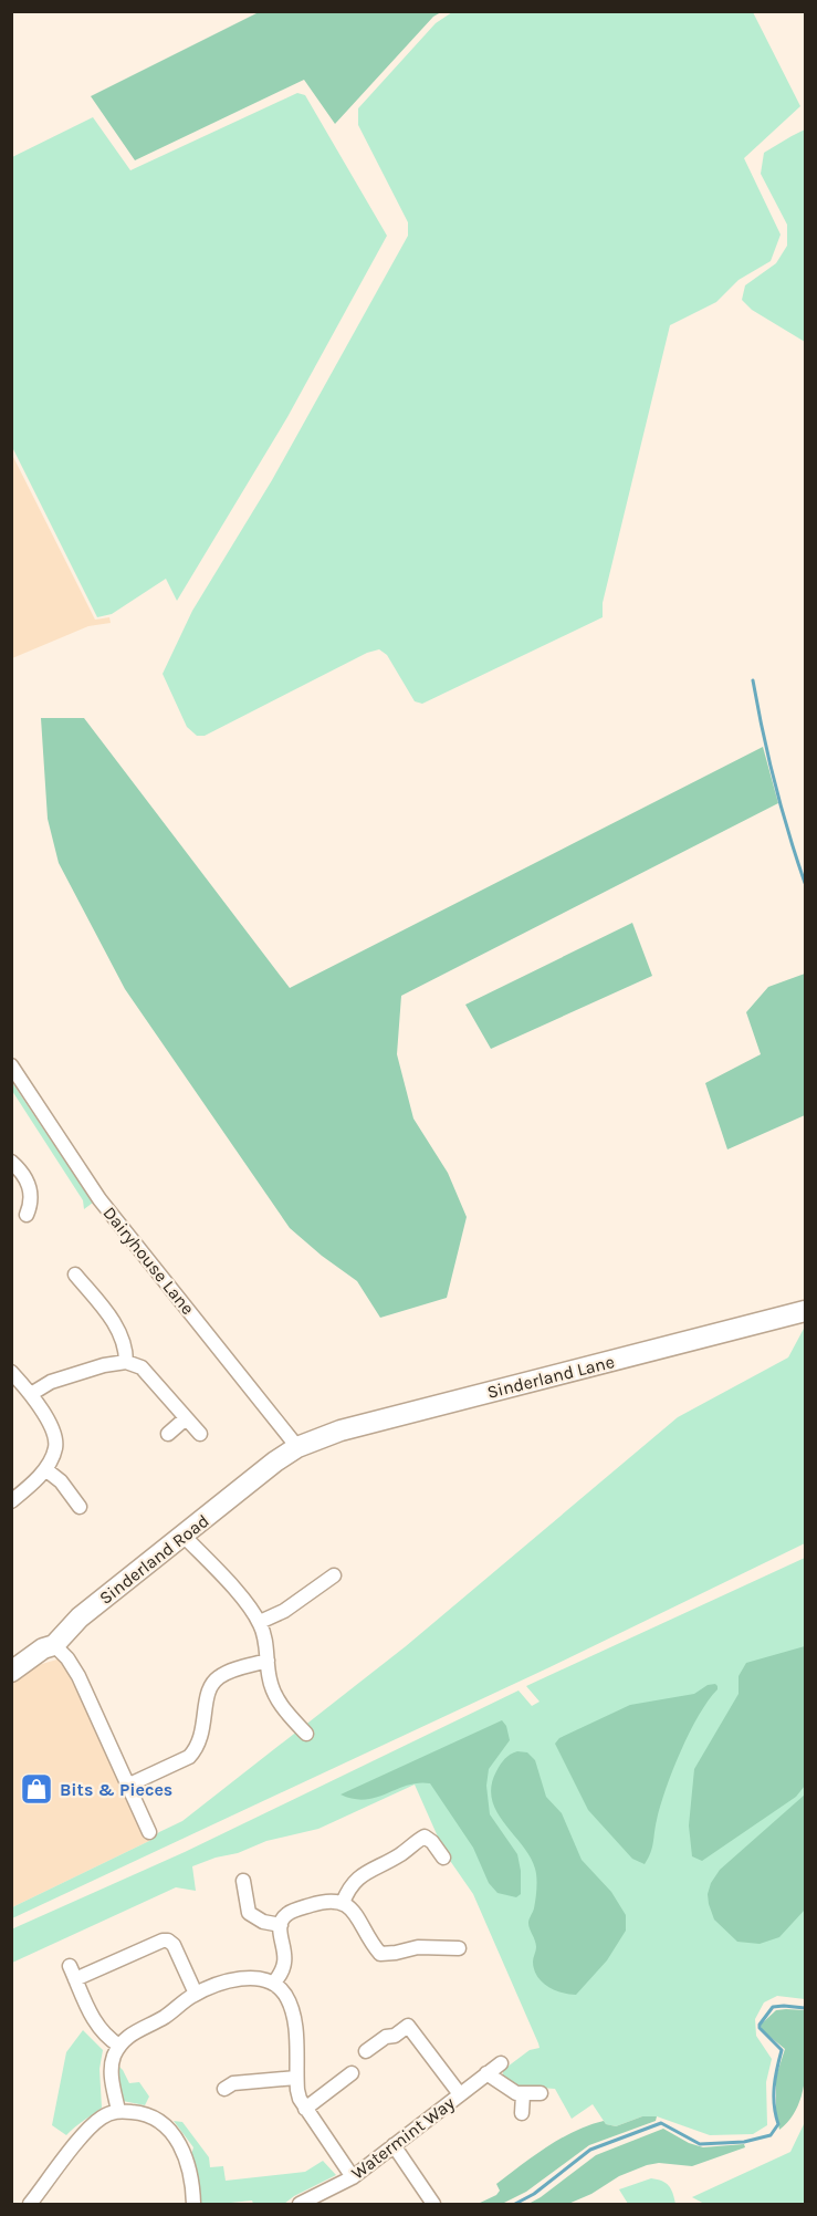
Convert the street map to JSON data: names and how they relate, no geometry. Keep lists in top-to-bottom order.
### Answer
{
  "streets": {
    "street": [
      "Dairyhouse Lane",
      "Sinderland Lane",
      "Sinderland Road",
      "Watermint Way"
    ]
  },
  "crossings": [
    ["Dairyhouse Lane", "Sinderland Lane"],
    ["Dairyhouse Lane", "Sinderland Road"],
    ["Sinderland Lane", "Sinderland Road"]
  ],
  "places": {
    "shop": ["Bits & Pieces"]
  }
}
